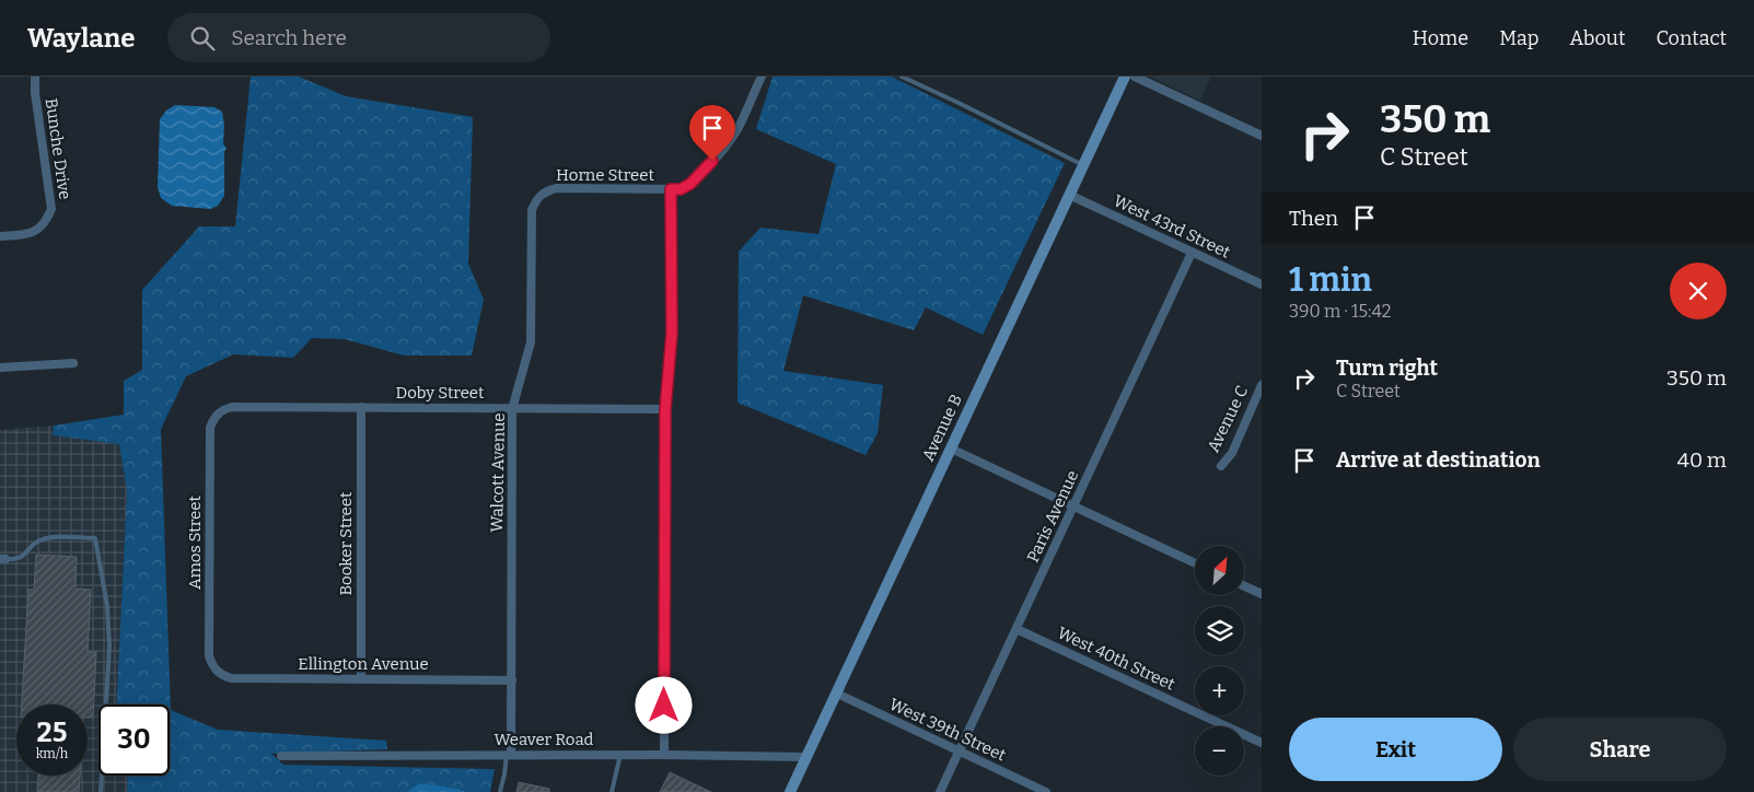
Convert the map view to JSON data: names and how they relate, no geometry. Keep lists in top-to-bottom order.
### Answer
{
  "streets": {
    "main road": ["Avenue B"],
    "street": [
      "Bunche Drive",
      "Horne Street",
      "West 43rd Street",
      "Doby Street",
      "Avenue C",
      "Walcott Avenue",
      "Paris Avenue",
      "Amos Street",
      "Booker Street",
      "West 40th Street",
      "Ellington Avenue",
      "West 39th Street",
      "Weaver Road"
    ]
  },
  "crossings": [
    ["Horne Street", "Walcott Avenue"],
    ["West 43rd Street", "Avenue B"],
    ["West 43rd Street", "Paris Avenue"],
    ["Doby Street", "Walcott Avenue"],
    ["Doby Street", "Amos Street"],
    ["Doby Street", "Booker Street"],
    ["Avenue B", "West 39th Street"],
    ["Avenue B", "Weaver Road"],
    ["Walcott Avenue", "Ellington Avenue"],
    ["Walcott Avenue", "Weaver Road"],
    ["Paris Avenue", "West 40th Street"],
    ["Paris Avenue", "West 39th Street"],
    ["Amos Street", "Ellington Avenue"],
    ["Booker Street", "Ellington Avenue"]
  ],
  "north": "top right",
  "page": {
    "header": "Waylane",
    "search": "Search here",
    "nav": [
      "Home",
      "Map",
      "About",
      "Contact"
    ],
    "turn": ["350 m", "C Street"],
    "then": "Then",
    "heading": ["1 min", "390 m · 15:42"],
    "list": [
      {
        "name": "Turn right",
        "note": "C Street",
        "value": "350 m"
      },
      {
        "name": "Arrive at destination",
        "value": "40 m"
      }
    ],
    "map_buttons": ["+", "−"],
    "speed": "25 km/h",
    "limit": "30",
    "buttons": ["Exit", "Share"]
  }
}
